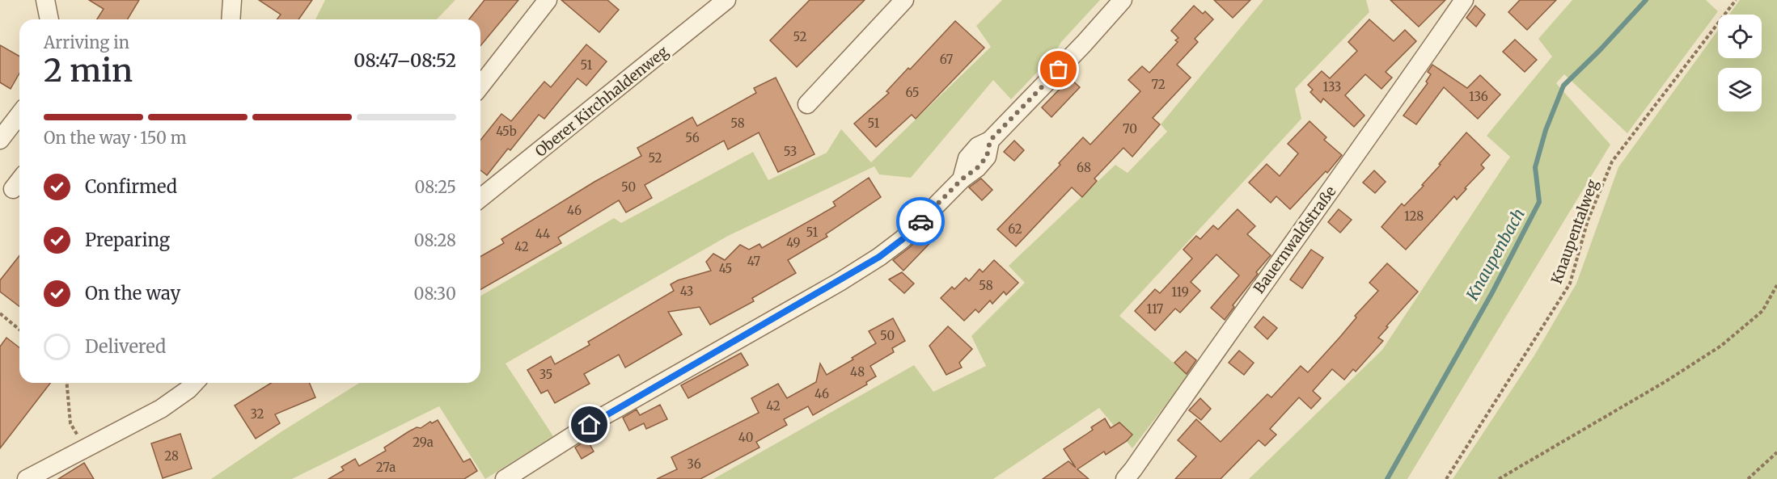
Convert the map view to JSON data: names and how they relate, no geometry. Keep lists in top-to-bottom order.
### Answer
{
  "streets": {
    "street": ["Oberer Kirchhaldenweg", "Bauernwaldstraße"],
    "path": ["Knaupentalweg"]
  },
  "water": ["Knaupenbach"],
  "house_numbers": [
    "52",
    "67",
    "51",
    "72",
    "133",
    "65",
    "136",
    "58",
    "51",
    "70",
    "45b",
    "56",
    "53",
    "52",
    "68",
    "50",
    "46",
    "128",
    "62",
    "51",
    "44",
    "49",
    "42",
    "47",
    "45",
    "58",
    "43",
    "119",
    "117",
    "50",
    "48",
    "35",
    "46",
    "42",
    "32",
    "40",
    "29a",
    "28",
    "36",
    "27a"
  ],
  "page": {
    "heading": ["2 min", "Arriving in", "08:47–08:52"],
    "bar": "On the way · 150 m",
    "list": [
      ["Confirmed", "08:25"],
      ["Preparing", "08:28"],
      ["On the way", "08:30"],
      "Delivered"
    ]
  }
}
